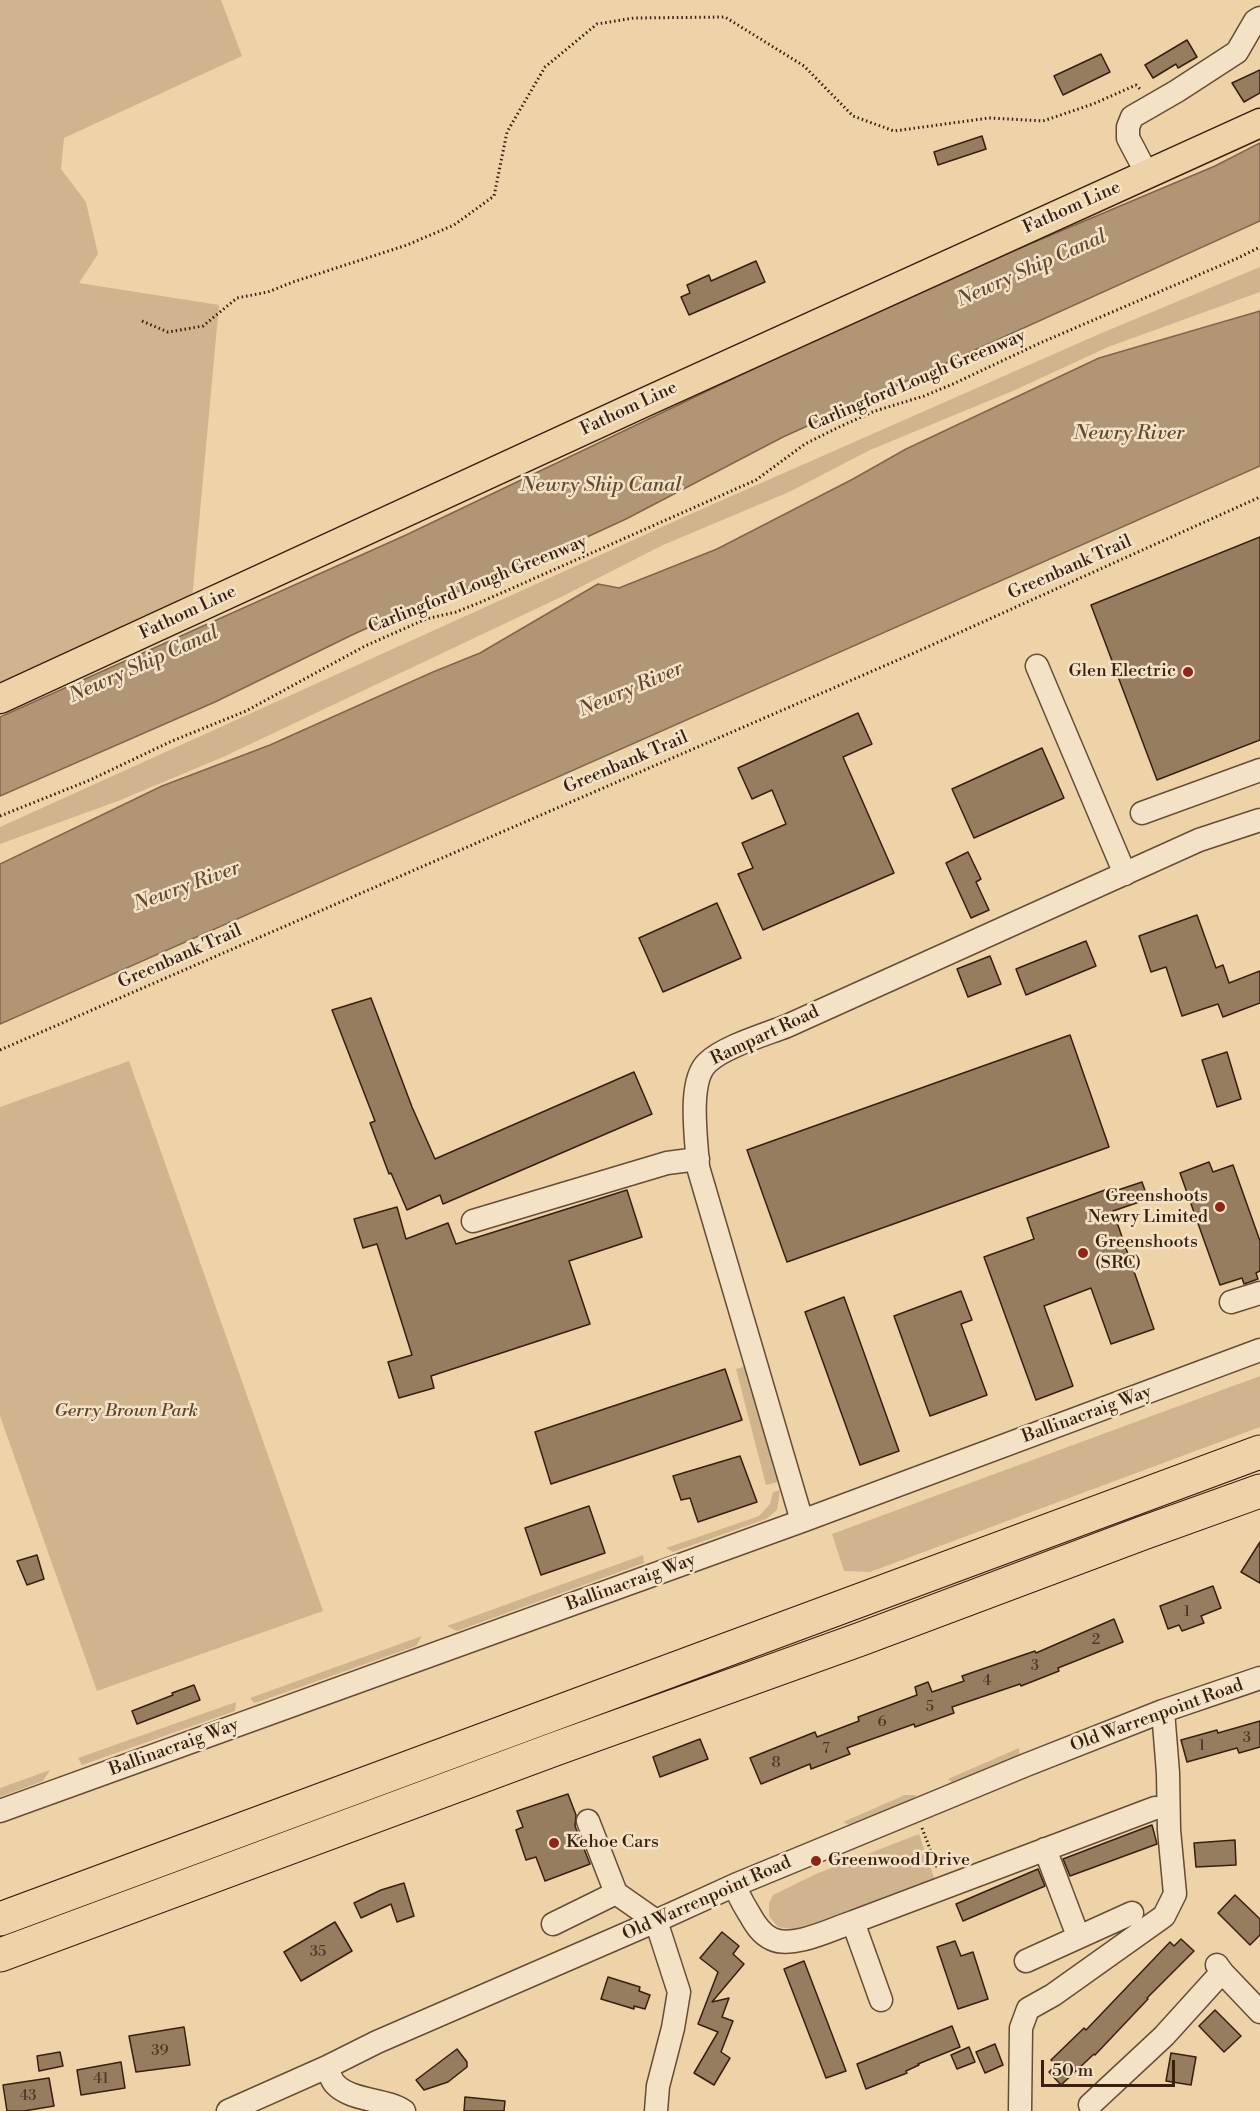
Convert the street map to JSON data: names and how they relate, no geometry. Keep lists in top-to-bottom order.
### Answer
{
  "streets": {
    "main road": ["Fathom Line"],
    "street": ["Rampart Road", "Ballinacraig Way", "Old Warrenpoint Road"],
    "path": ["Carlingford Lough Greenway", "Greenbank Trail"]
  },
  "crossings": [
    ["Rampart Road", "Ballinacraig Way"]
  ],
  "water": ["Newry Ship Canal", "Newry River"],
  "parks": ["Gerry Brown Park"],
  "places": [
    "Glen Electric",
    "Greenshoots Newry Limited",
    "Greenshoots (SRC)",
    "Kehoe Cars",
    "Greenwood Drive"
  ],
  "house_numbers": [
    "1",
    "2",
    "3",
    "4",
    "5",
    "6",
    "3",
    "1",
    "7",
    "8",
    "35",
    "39",
    "41",
    "43"
  ],
  "scale_bar": "50 m"
}
